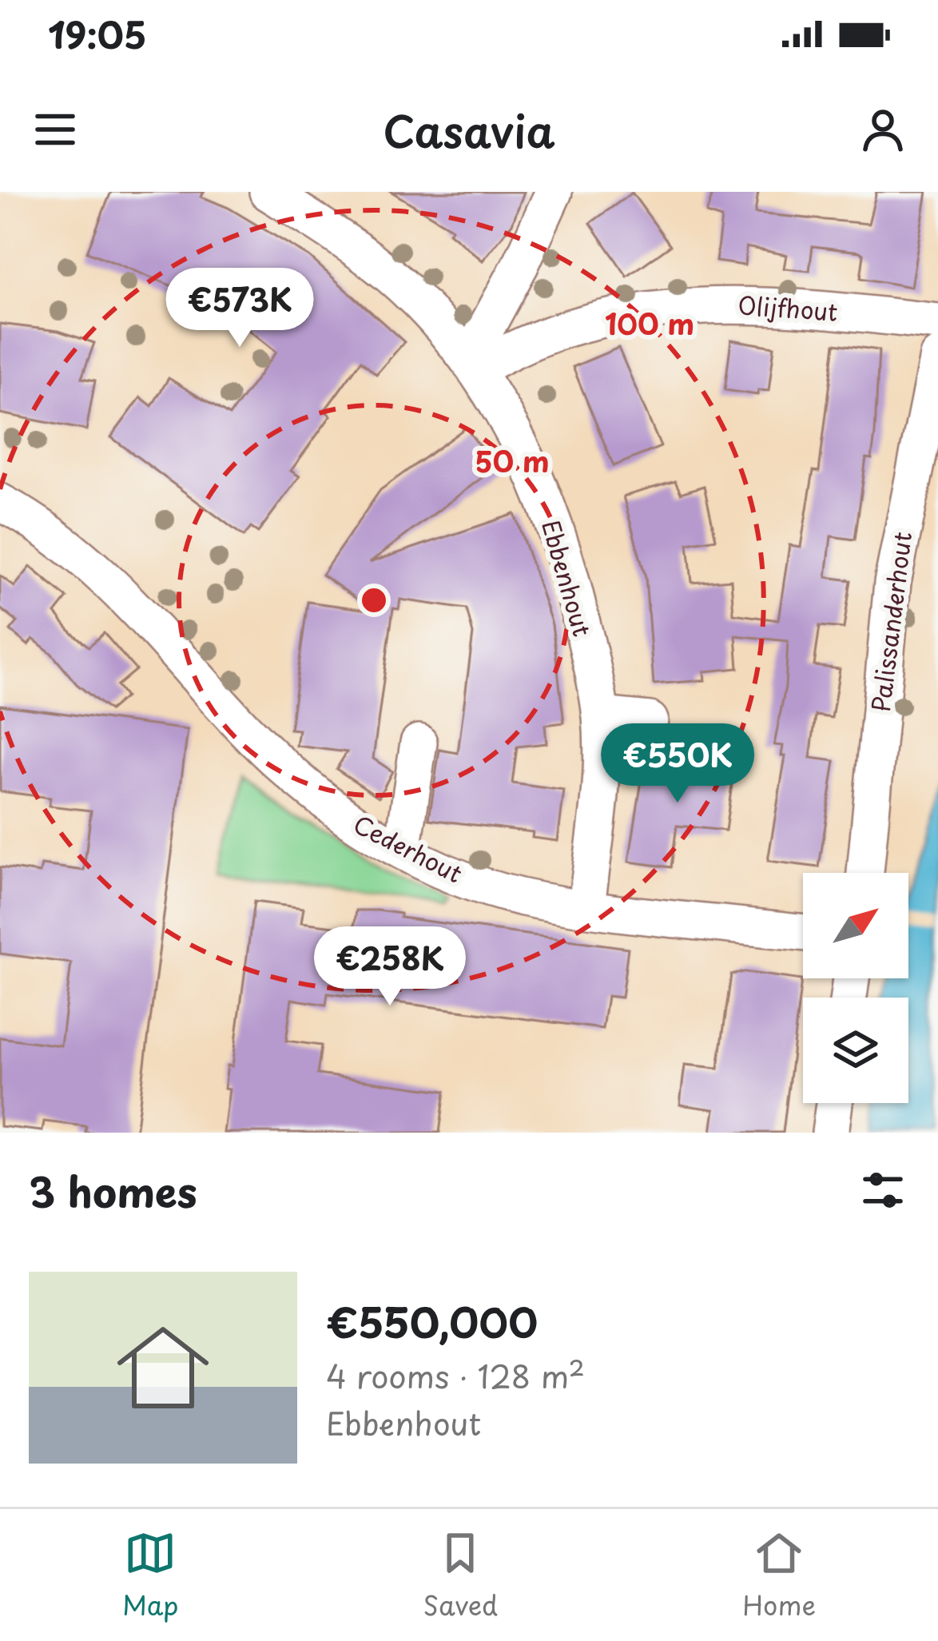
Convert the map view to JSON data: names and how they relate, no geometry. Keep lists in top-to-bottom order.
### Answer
{
  "streets": {
    "street": [
      "Olijfhout",
      "Ebbenhout",
      "Palissanderhout",
      "Cederhout"
    ]
  },
  "crossings": [
    ["Olijfhout", "Ebbenhout"],
    ["Ebbenhout", "Cederhout"]
  ],
  "north": "top right",
  "page": {
    "status": "19:05",
    "header": "Casavia",
    "price": ["€573K", "€550K", "€258K"],
    "heading": "3 homes",
    "list": [
      {
        "name": "€550,000",
        "note": "4 rooms · 128 m² · Ebbenhout"
      }
    ],
    "tabs": ["Map", "Saved", "Home"]
  },
  "rings": ["100 m", "50 m"]
}
